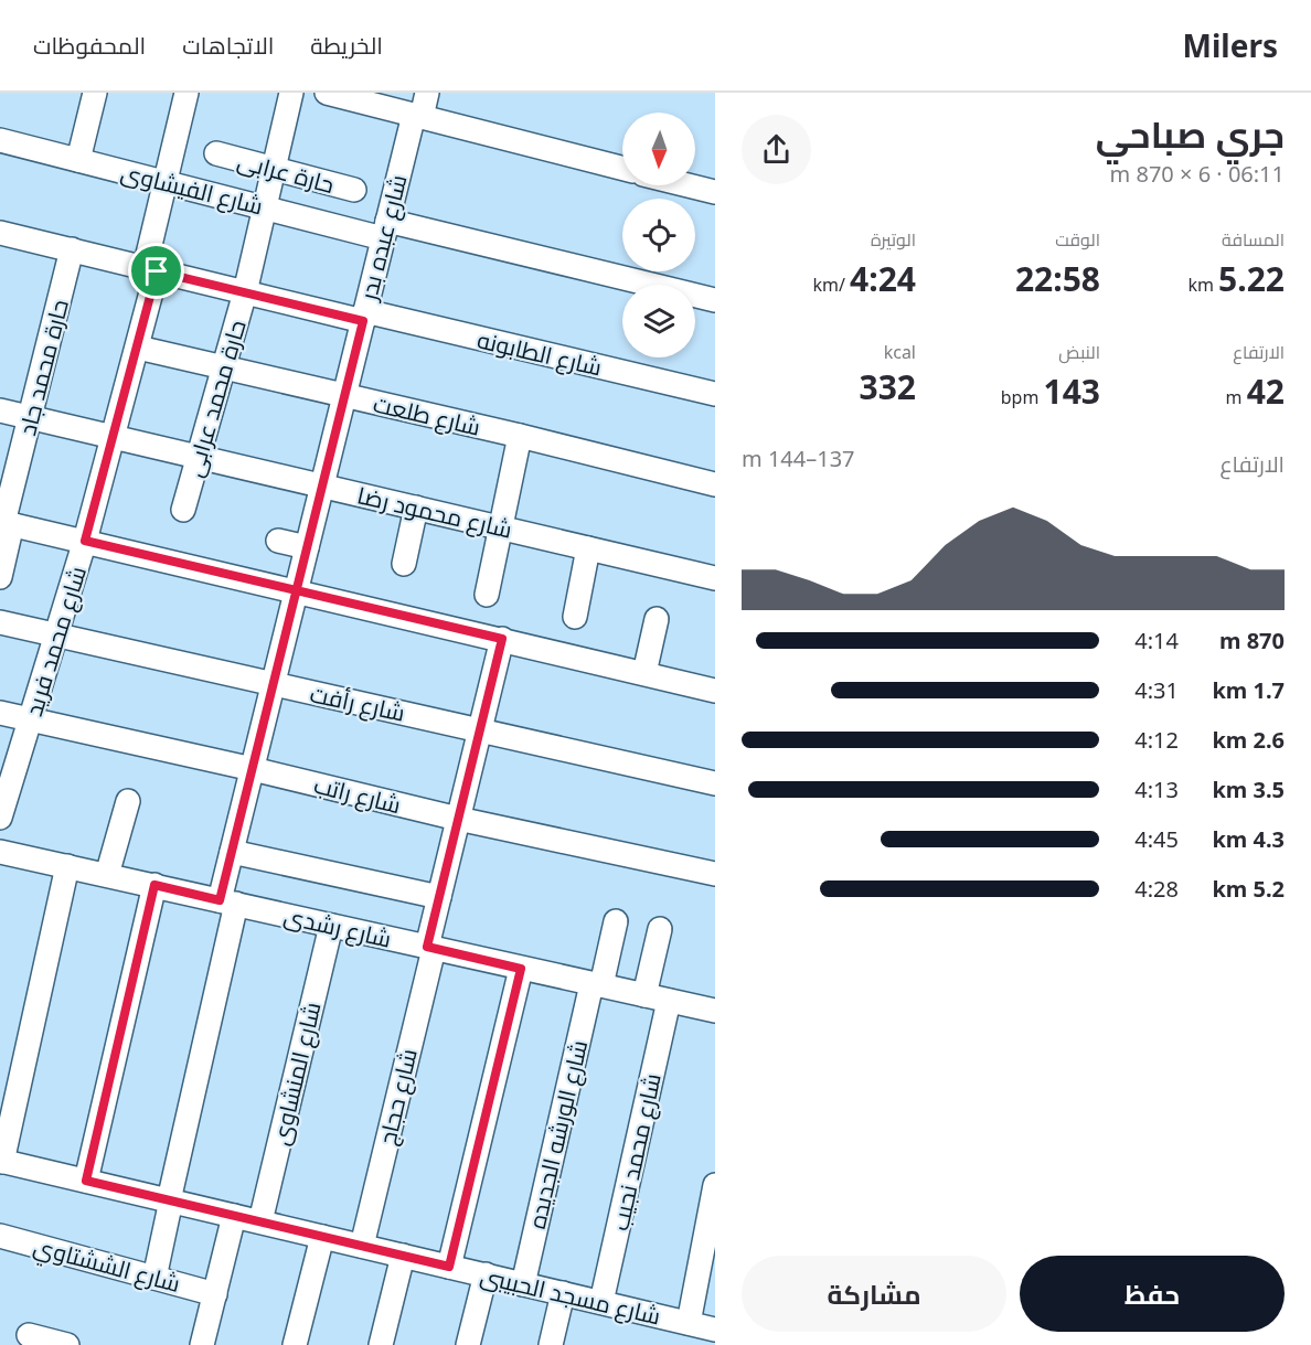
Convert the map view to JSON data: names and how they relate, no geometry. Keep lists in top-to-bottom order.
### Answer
{
  "streets": {
    "street": [
      "حارة عرابى",
      "شارع الفيشاوى",
      "شارع عبده بدر",
      "شارع الطابونه",
      "حارة محمد جاد",
      "حارة محمد عرابى",
      "شارع طلعت",
      "شارع محمود رضا",
      "شارع محمد فريد",
      "شارع رأفت",
      "شارع راتب",
      "شارع رشدى",
      "شارع المنشاوى",
      "شارع حجاج",
      "شارع الورشه الجديده",
      "شارع محمد نجيب",
      "شارع الششتاوي",
      "شارع مسجد الحبيبى"
    ]
  },
  "crossings": [
    ["حارة عرابى", "حارة محمد عرابى"],
    ["شارع الفيشاوى", "شارع عبده بدر"],
    ["شارع الفيشاوى", "حارة محمد عرابى"],
    ["شارع الفيشاوى", "شارع محمد فريد"],
    ["شارع عبده بدر", "شارع الطابونه"],
    ["شارع عبده بدر", "شارع طلعت"],
    ["شارع عبده بدر", "شارع محمود رضا"],
    ["شارع عبده بدر", "شارع رأفت"],
    ["شارع عبده بدر", "شارع راتب"],
    ["شارع عبده بدر", "شارع رشدى"],
    ["شارع عبده بدر", "شارع الششتاوي"],
    ["شارع عبده بدر", "شارع مسجد الحبيبى"],
    ["شارع الطابونه", "حارة محمد جاد"],
    ["شارع الطابونه", "حارة محمد عرابى"],
    ["شارع الطابونه", "شارع محمد فريد"],
    ["حارة محمد جاد", "شارع محمود رضا"],
    ["حارة محمد عرابى", "شارع طلعت"],
    ["حارة محمد عرابى", "شارع محمود رضا"],
    ["شارع طلعت", "شارع محمد فريد"],
    ["شارع محمود رضا", "شارع محمد فريد"],
    ["شارع محمد فريد", "شارع رأفت"],
    ["شارع محمد فريد", "شارع راتب"],
    ["شارع رأفت", "شارع حجاج"],
    ["شارع راتب", "شارع حجاج"],
    ["شارع رشدى", "شارع المنشاوى"],
    ["شارع رشدى", "شارع حجاج"],
    ["شارع رشدى", "شارع الورشه الجديده"],
    ["شارع رشدى", "شارع محمد نجيب"],
    ["شارع المنشاوى", "شارع مسجد الحبيبى"],
    ["شارع حجاج", "شارع مسجد الحبيبى"],
    ["شارع الورشه الجديده", "شارع مسجد الحبيبى"],
    ["شارع محمد نجيب", "شارع مسجد الحبيبى"]
  ],
  "north": "bottom",
  "page": {
    "header": "Milers",
    "nav": ["الخريطة", "الاتجاهات", "المحفوظات"],
    "heading": ["جري صباحي", "06:11 · 6 × 870 m"],
    "stats": [
      ["المسافة", "5.22 km"],
      ["الوقت", "22:58"],
      ["الوتيرة", "4:24 /km"],
      ["الارتفاع", "42 m"],
      ["النبض", "143 bpm"],
      ["kcal", "332"]
    ],
    "chart": ["الارتفاع", "137–144 m"],
    "list": [
      {
        "name": "870 m",
        "note": "4:14"
      },
      {
        "name": "1.7 km",
        "note": "4:31"
      },
      {
        "name": "2.6 km",
        "note": "4:12"
      },
      {
        "name": "3.5 km",
        "note": "4:13"
      },
      {
        "name": "4.3 km",
        "note": "4:45"
      },
      {
        "name": "5.2 km",
        "note": "4:28"
      }
    ],
    "buttons": ["حفظ", "مشاركة"]
  }
}
